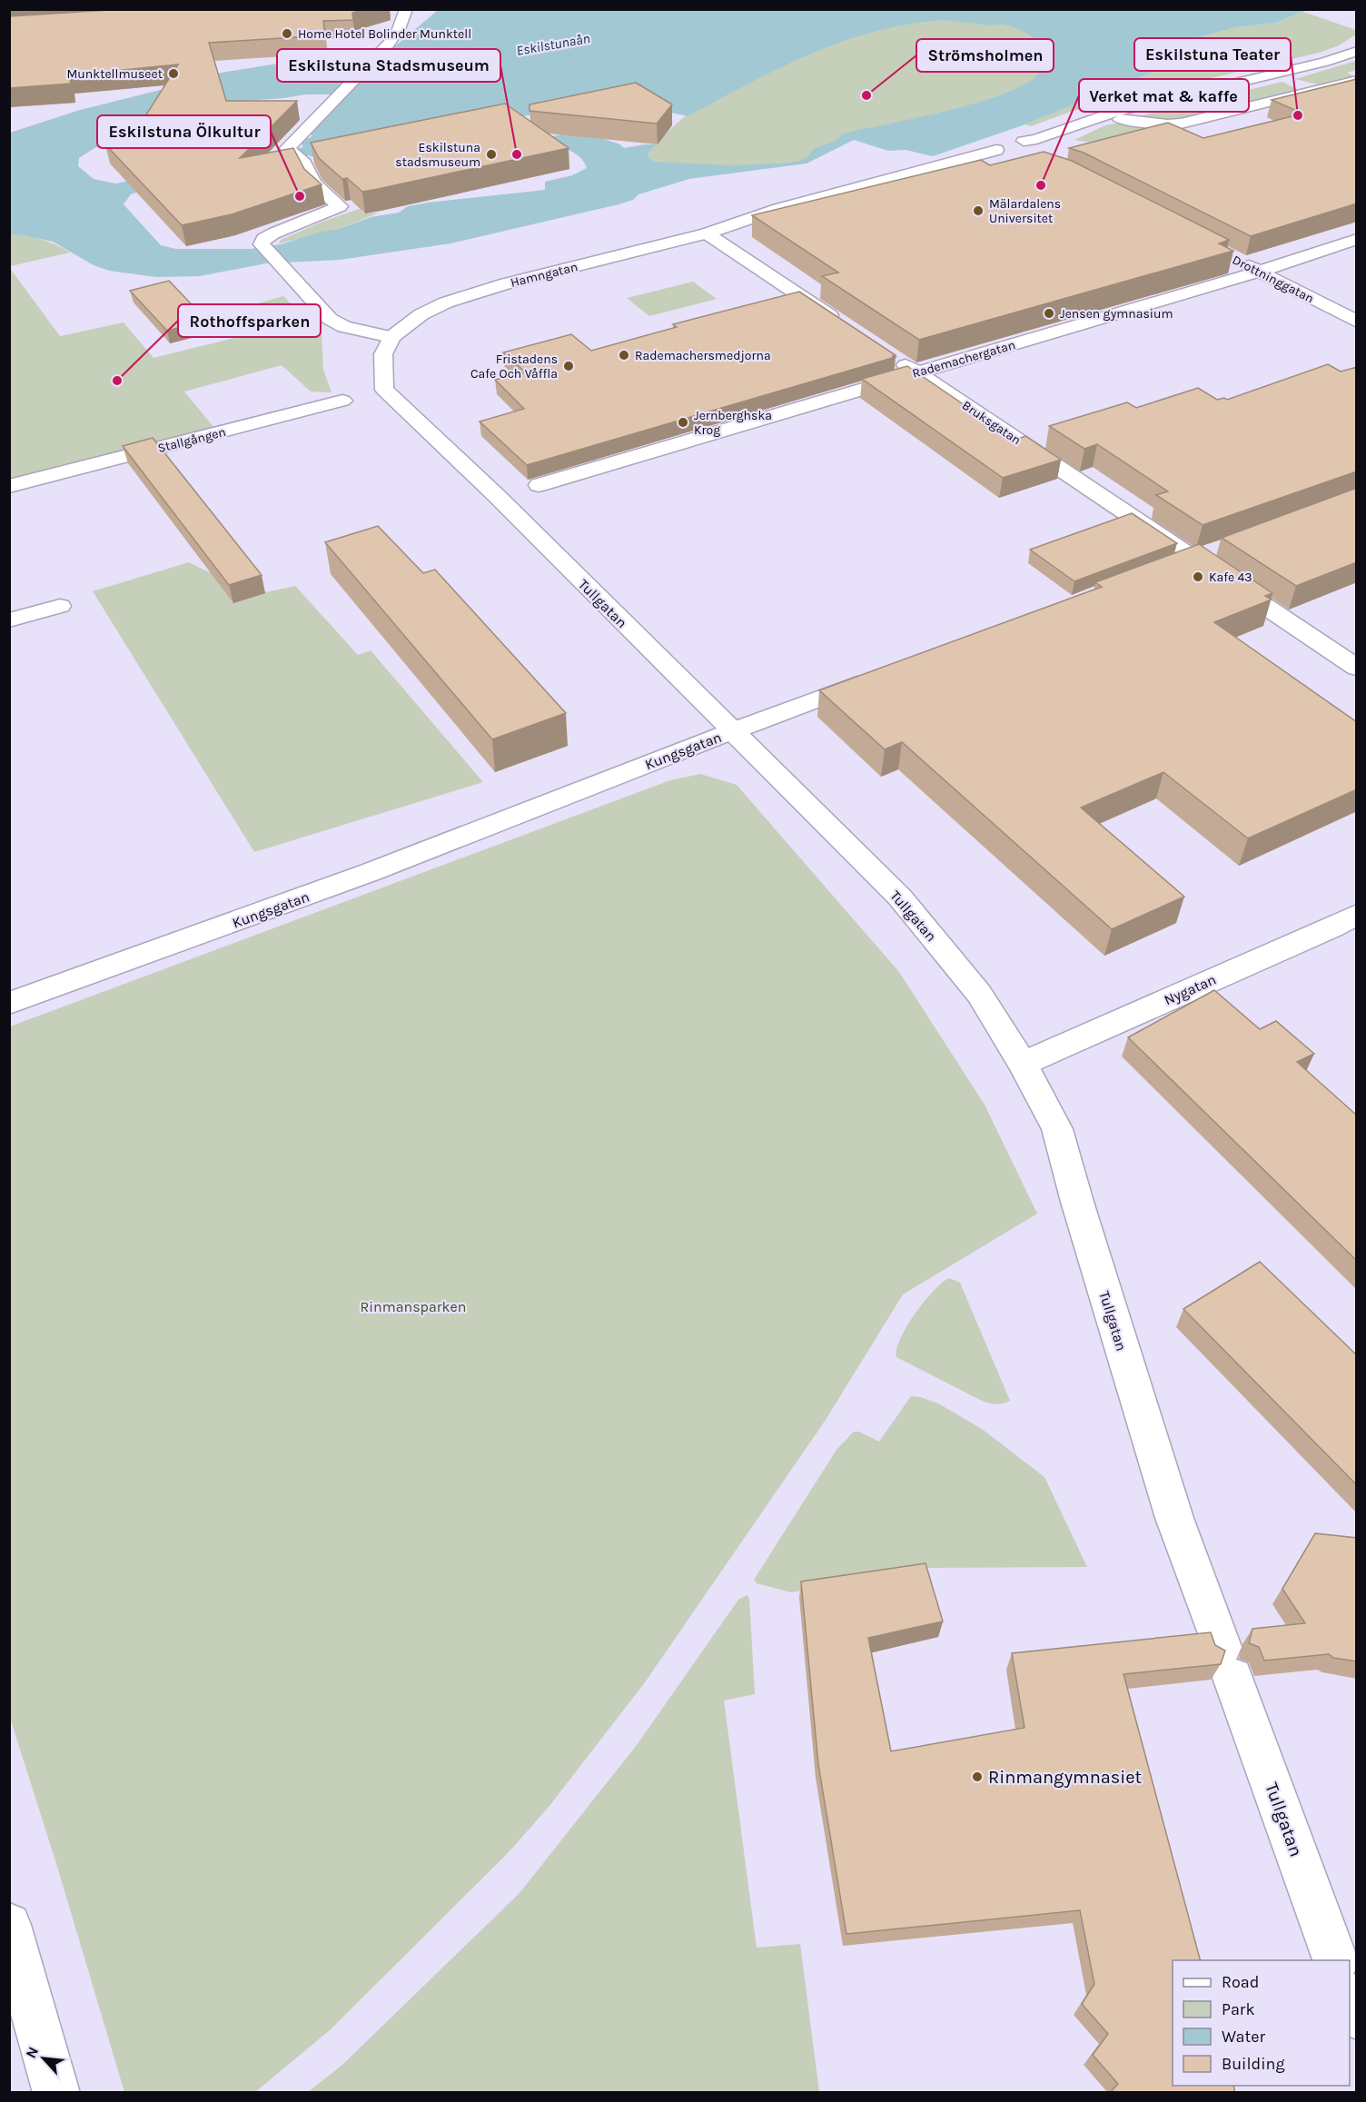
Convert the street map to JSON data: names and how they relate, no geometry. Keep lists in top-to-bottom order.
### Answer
{
  "streets": {
    "street": [
      "Hamngatan",
      "Drottninggatan",
      "Rademachergatan",
      "Bruksgatan",
      "Stallgången",
      "Tullgatan",
      "Kungsgatan",
      "Nygatan"
    ]
  },
  "crossings": [
    ["Hamngatan", "Tullgatan"],
    ["Drottninggatan", "Rademachergatan"],
    ["Rademachergatan", "Bruksgatan"],
    ["Tullgatan", "Kungsgatan"],
    ["Tullgatan", "Nygatan"]
  ],
  "water": ["Eskilstunaån"],
  "parks": ["Rinmansparken"],
  "places": [
    "Home Hotel Bolinder Munktell",
    "Munktellmuseet",
    "Strömsholmen",
    "Eskilstuna Teater",
    "Eskilstuna stadsmuseum",
    "Eskilstuna Stadsmuseum",
    "Verket mat & kaffe",
    "Eskilstuna Ölkultur",
    "Mälardalens Universitet",
    "Jensen gymnasium",
    "Rademachersmedjorna",
    "Fristadens Cafe Och Våffla",
    "Rothoffsparken",
    "Jernberghska Krog",
    "Kafe 43",
    "Rinmangymnasiet"
  ],
  "legend": [
    "Road",
    "Park",
    "Water",
    "Building"
  ],
  "north": "top left"
}
